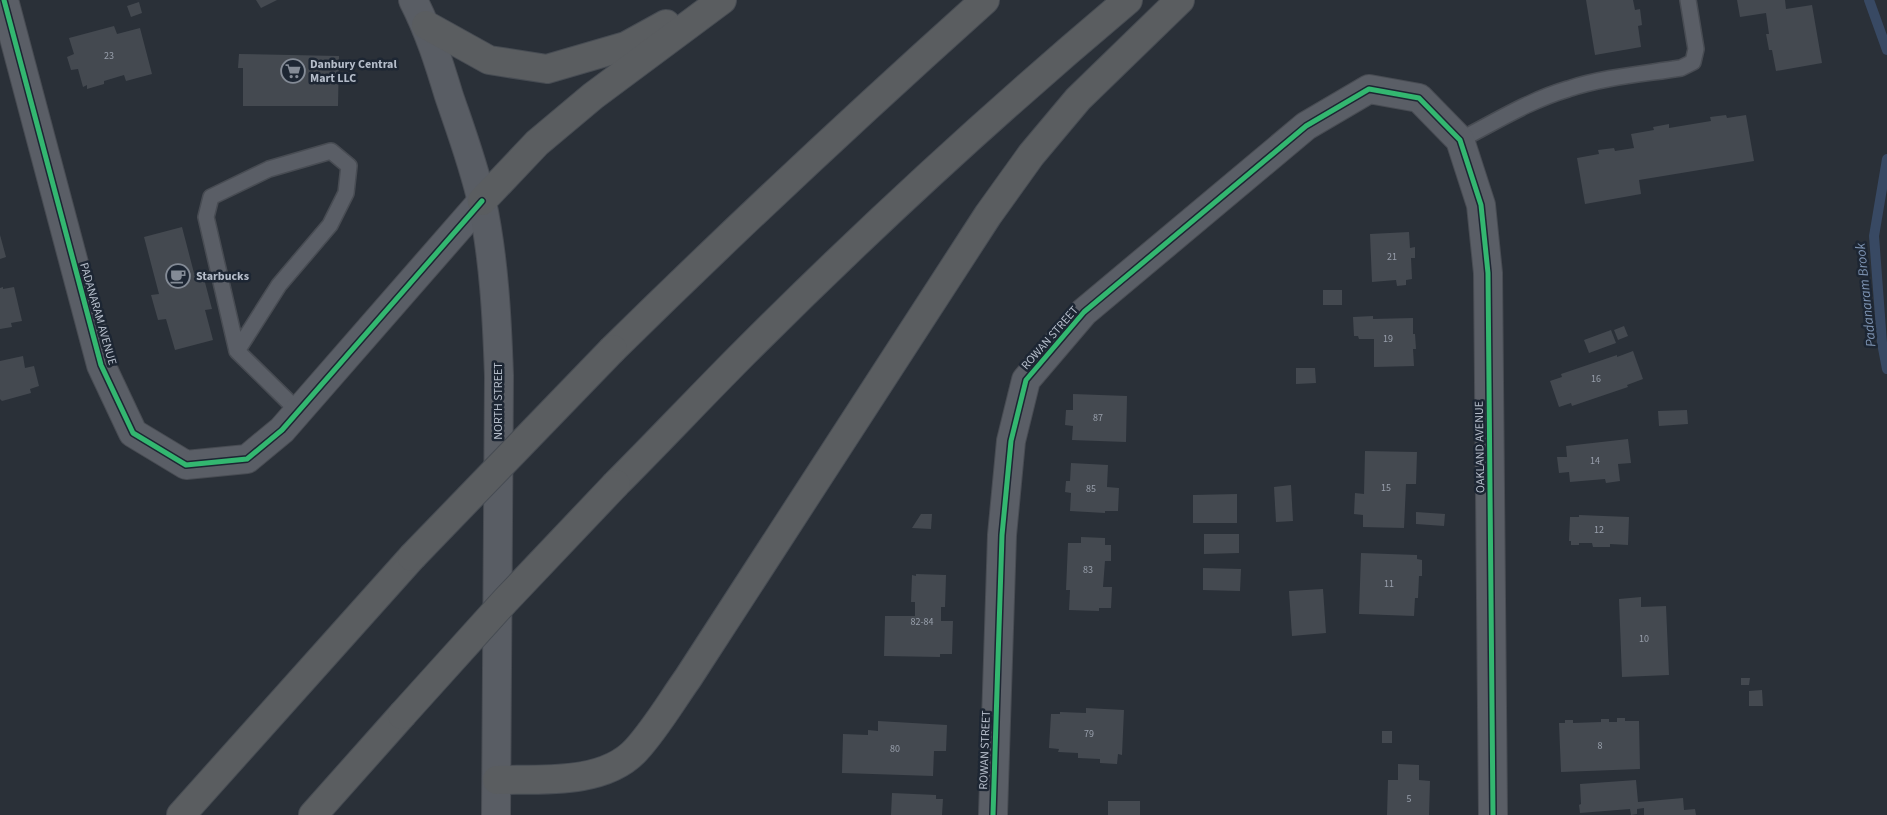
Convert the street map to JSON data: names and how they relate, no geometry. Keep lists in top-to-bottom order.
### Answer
{
  "streets": {
    "main road": ["NORTH STREET"],
    "street": ["PADANARAM AVENUE", "ROWAN STREET", "OAKLAND AVENUE"]
  },
  "crossings": [
    ["PADANARAM AVENUE", "NORTH STREET"],
    ["ROWAN STREET", "OAKLAND AVENUE"]
  ],
  "water": ["Padanaram Brook"],
  "places": {
    "supermarket": ["Danbury Central Mart LLC"],
    "cafe": ["Starbucks"]
  },
  "house_numbers": [
    "23",
    "21",
    "19",
    "16",
    "87",
    "14",
    "15",
    "85",
    "12",
    "83",
    "11",
    "82-84",
    "10",
    "79",
    "8",
    "80",
    "5"
  ]
}
